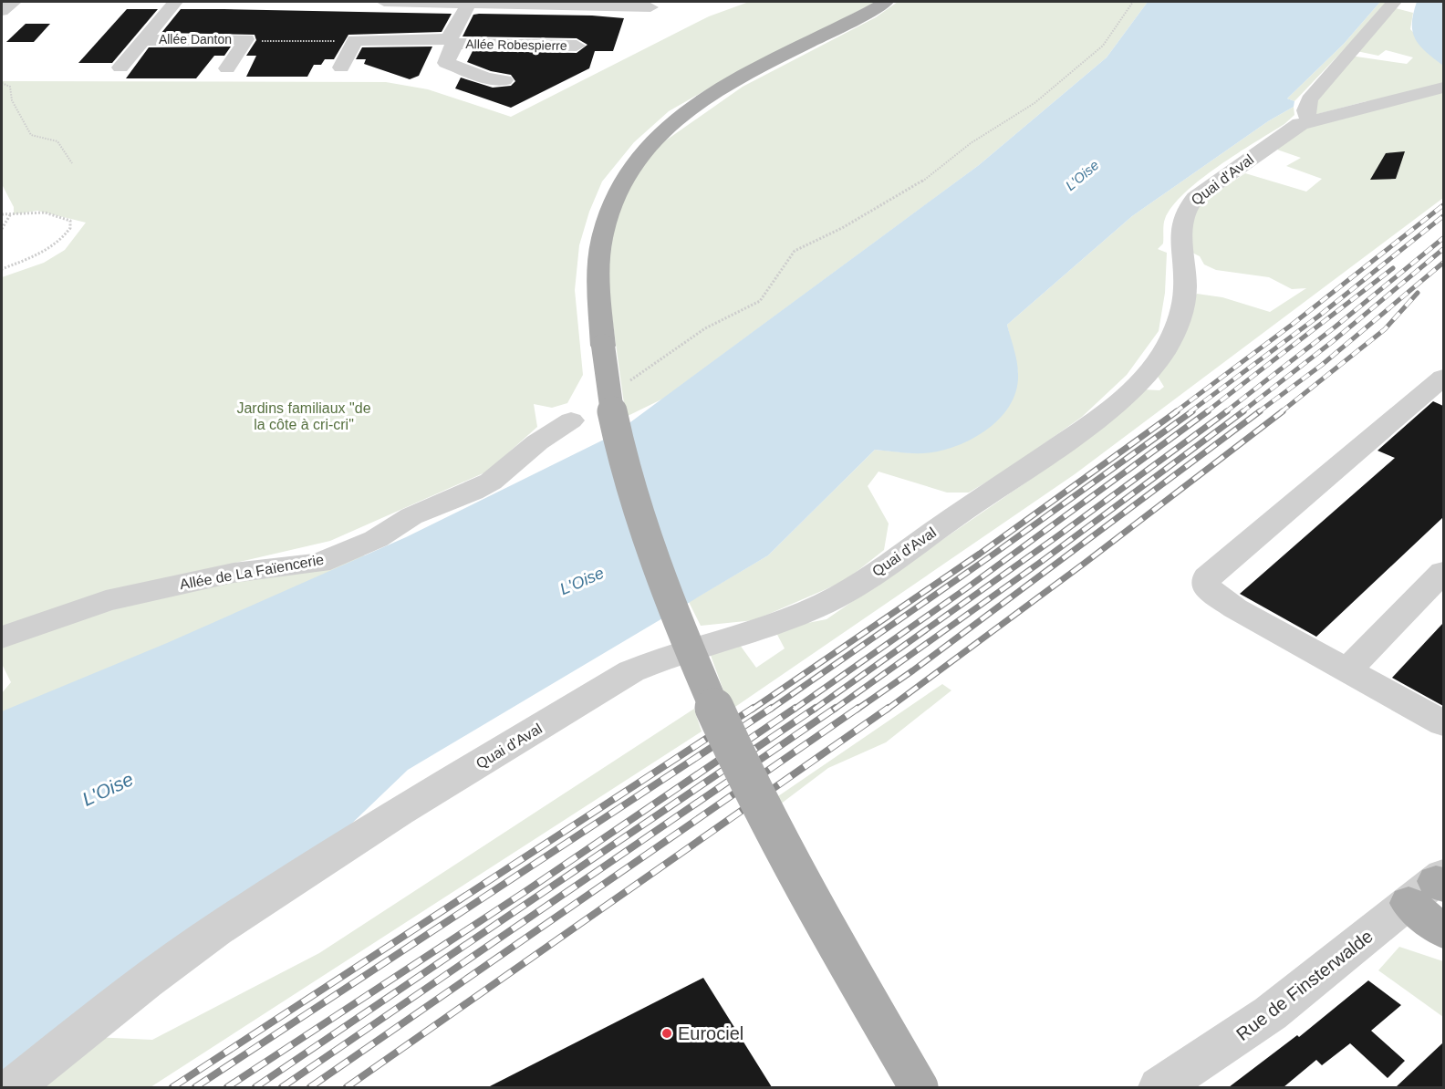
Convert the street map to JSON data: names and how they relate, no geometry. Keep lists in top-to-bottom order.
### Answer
{
  "streets": {
    "street": [
      "Allée Danton",
      "Allée Robespierre",
      "Quai d'Aval",
      "Allée de La Faïencerie",
      "Rue de Finsterwalde"
    ]
  },
  "water": ["L'Oise"],
  "parks": ["Jardins familiaux \"de la côte à cri-cri\""],
  "places": ["Eurociel"]
}
